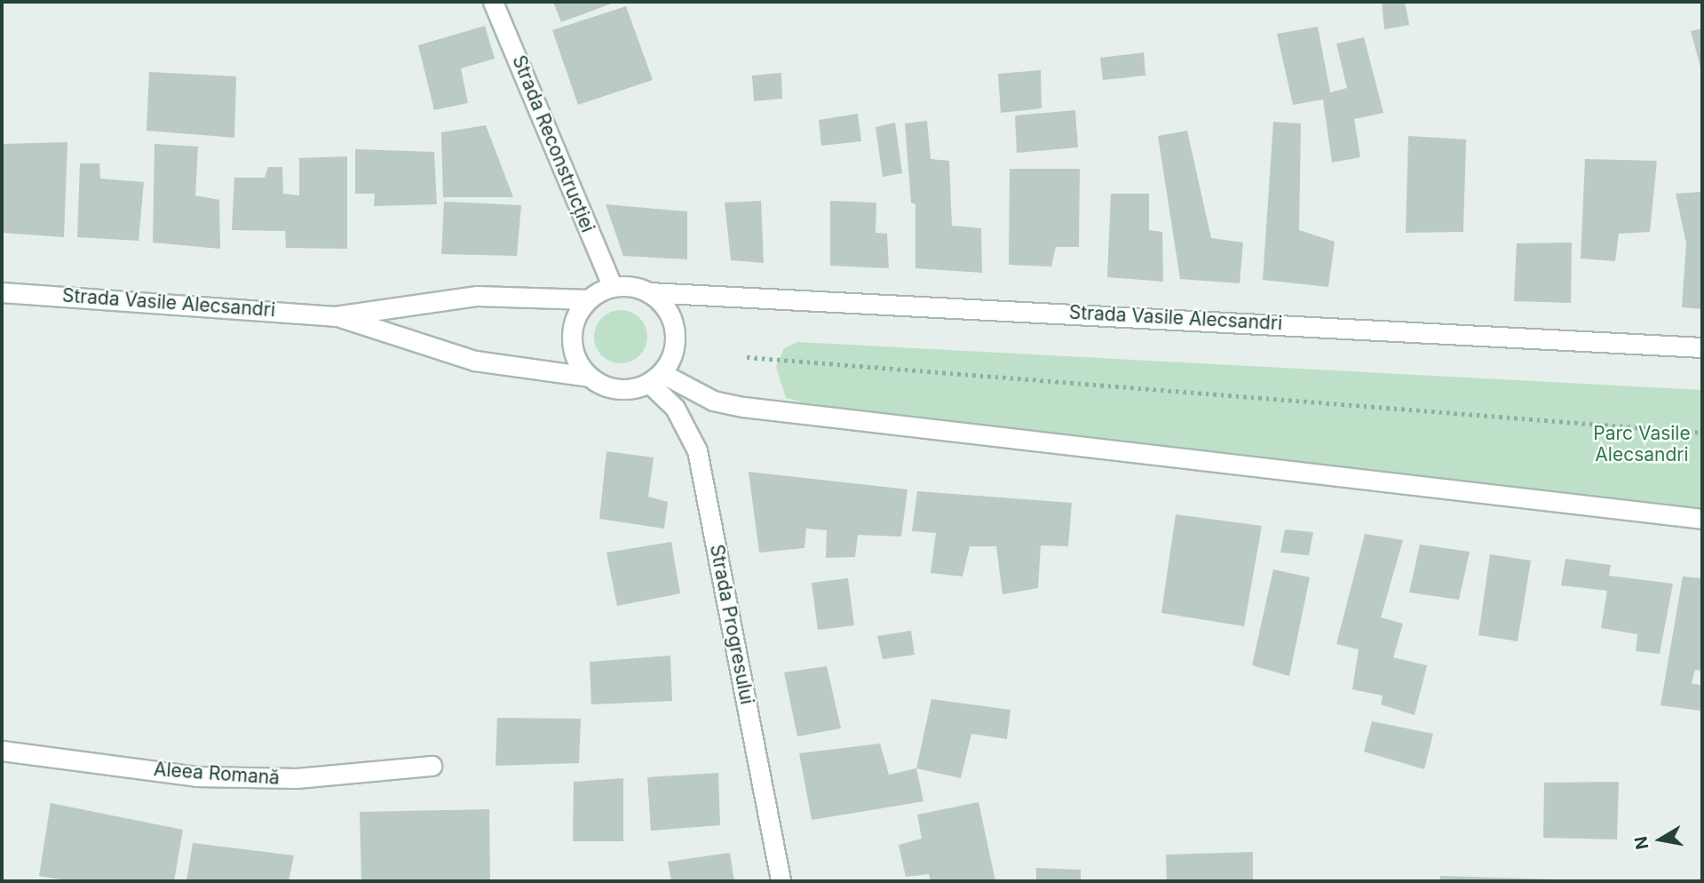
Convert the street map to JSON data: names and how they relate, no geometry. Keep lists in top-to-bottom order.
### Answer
{
  "streets": {
    "street": [
      "Strada Reconstrucției",
      "Strada Vasile Alecsandri",
      "Strada Progresului",
      "Aleea Romană"
    ]
  },
  "crossings": [
    ["Strada Reconstrucției", "Strada Vasile Alecsandri"],
    ["Strada Reconstrucției", "Strada Progresului"],
    ["Strada Vasile Alecsandri", "Strada Progresului"]
  ],
  "parks": ["Parc Vasile Alecsandri"],
  "north": "left"
}
